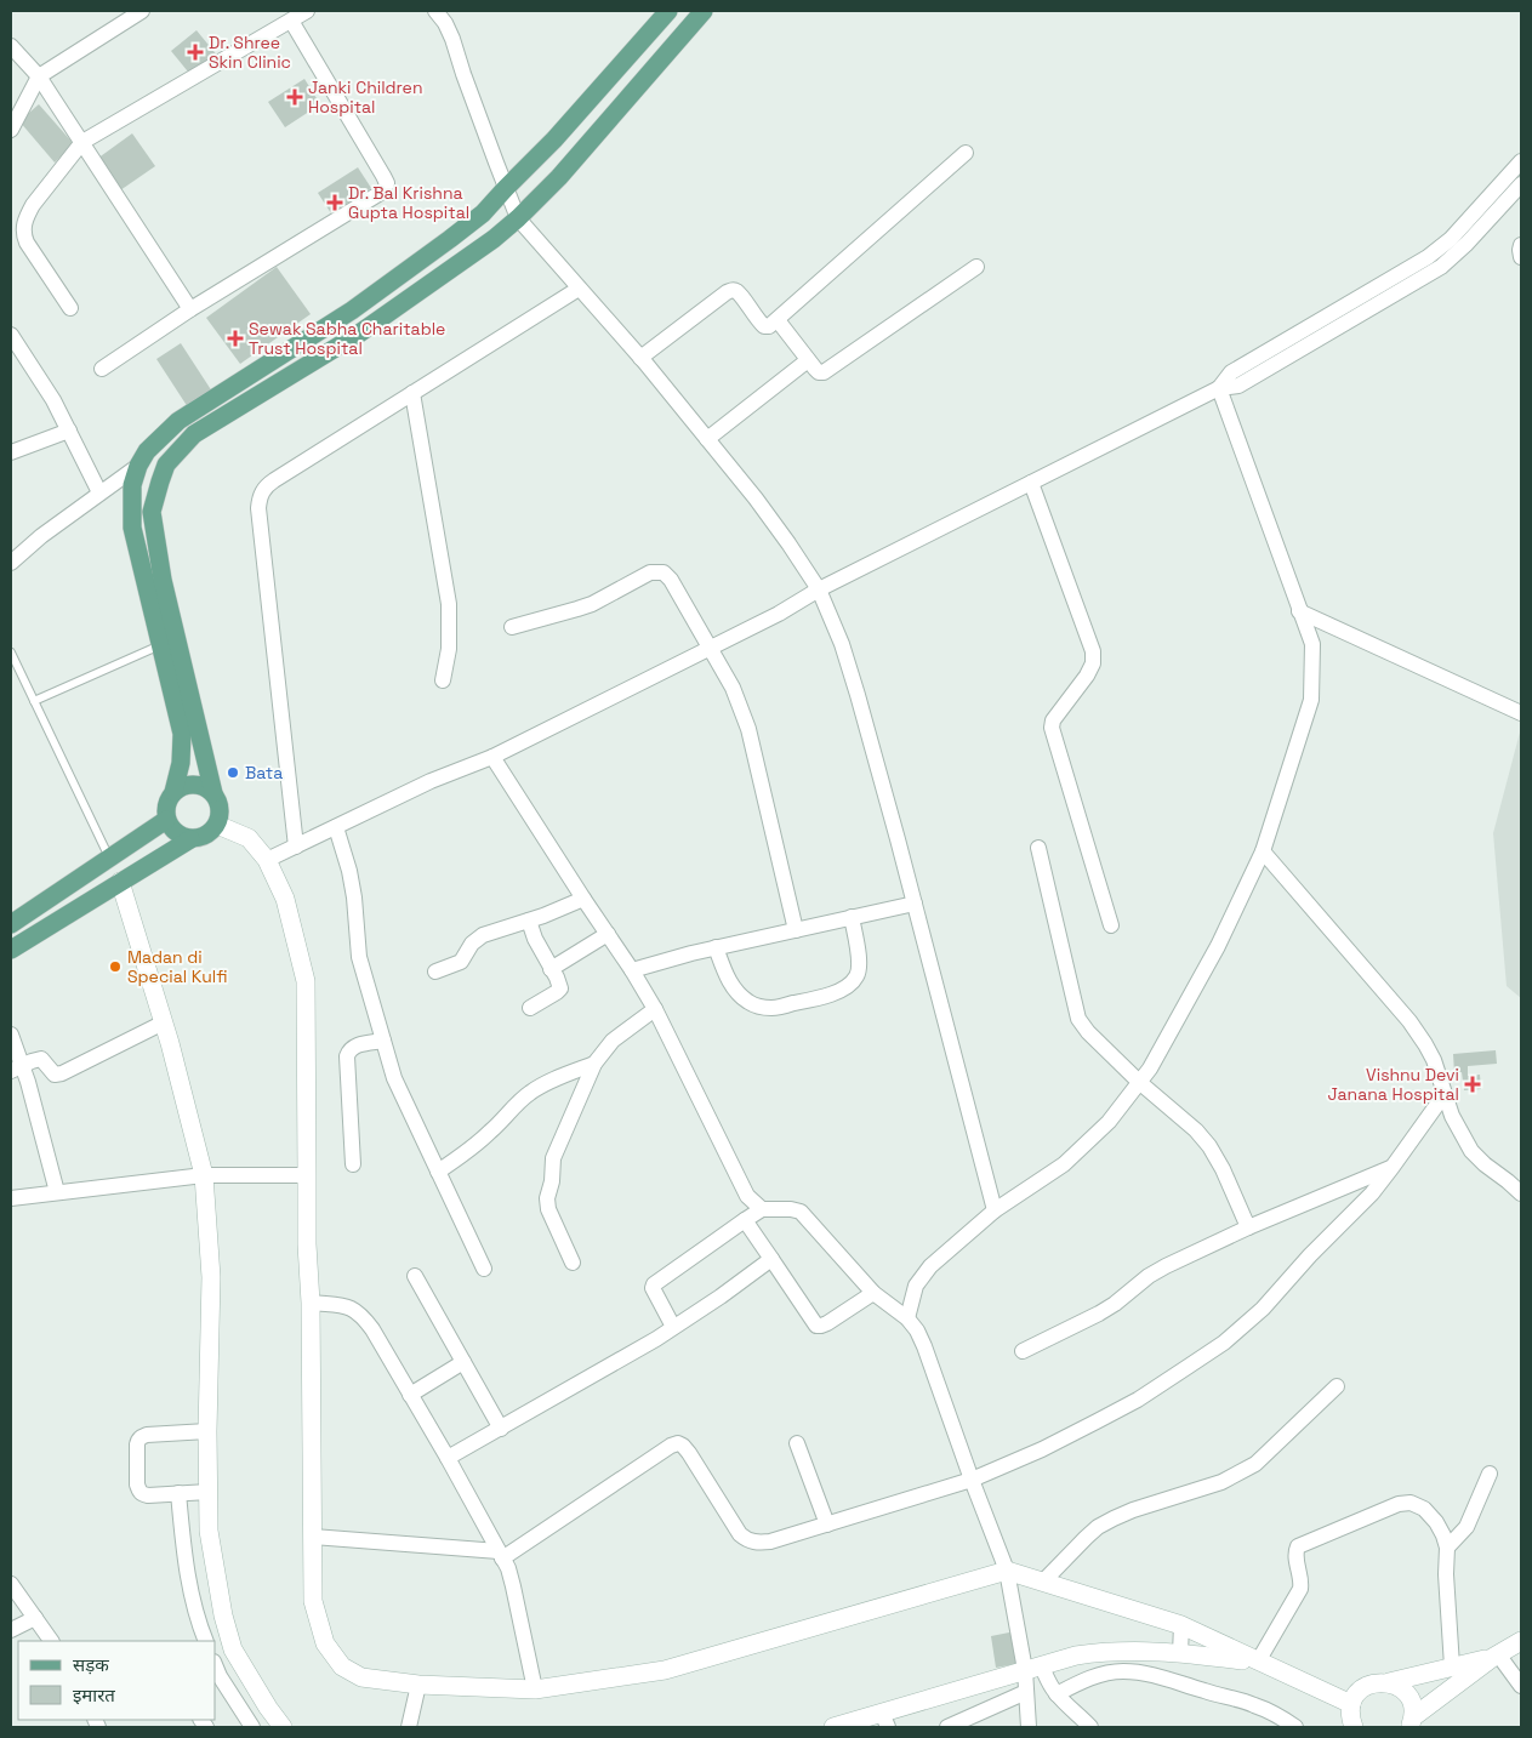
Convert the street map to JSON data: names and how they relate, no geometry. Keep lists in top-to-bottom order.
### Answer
{
  "places": {
    "health": [
      "Dr. Shree Skin Clinic",
      "Janki Children Hospital",
      "Dr. Bal Krishna Gupta Hospital",
      "Sewak Sabha Charitable Trust Hospital",
      "Vishnu Devi Janana Hospital"
    ],
    "other": ["Bata", "Madan di Special Kulfi"]
  },
  "legend": ["सड़क", "इमारत"]
}
